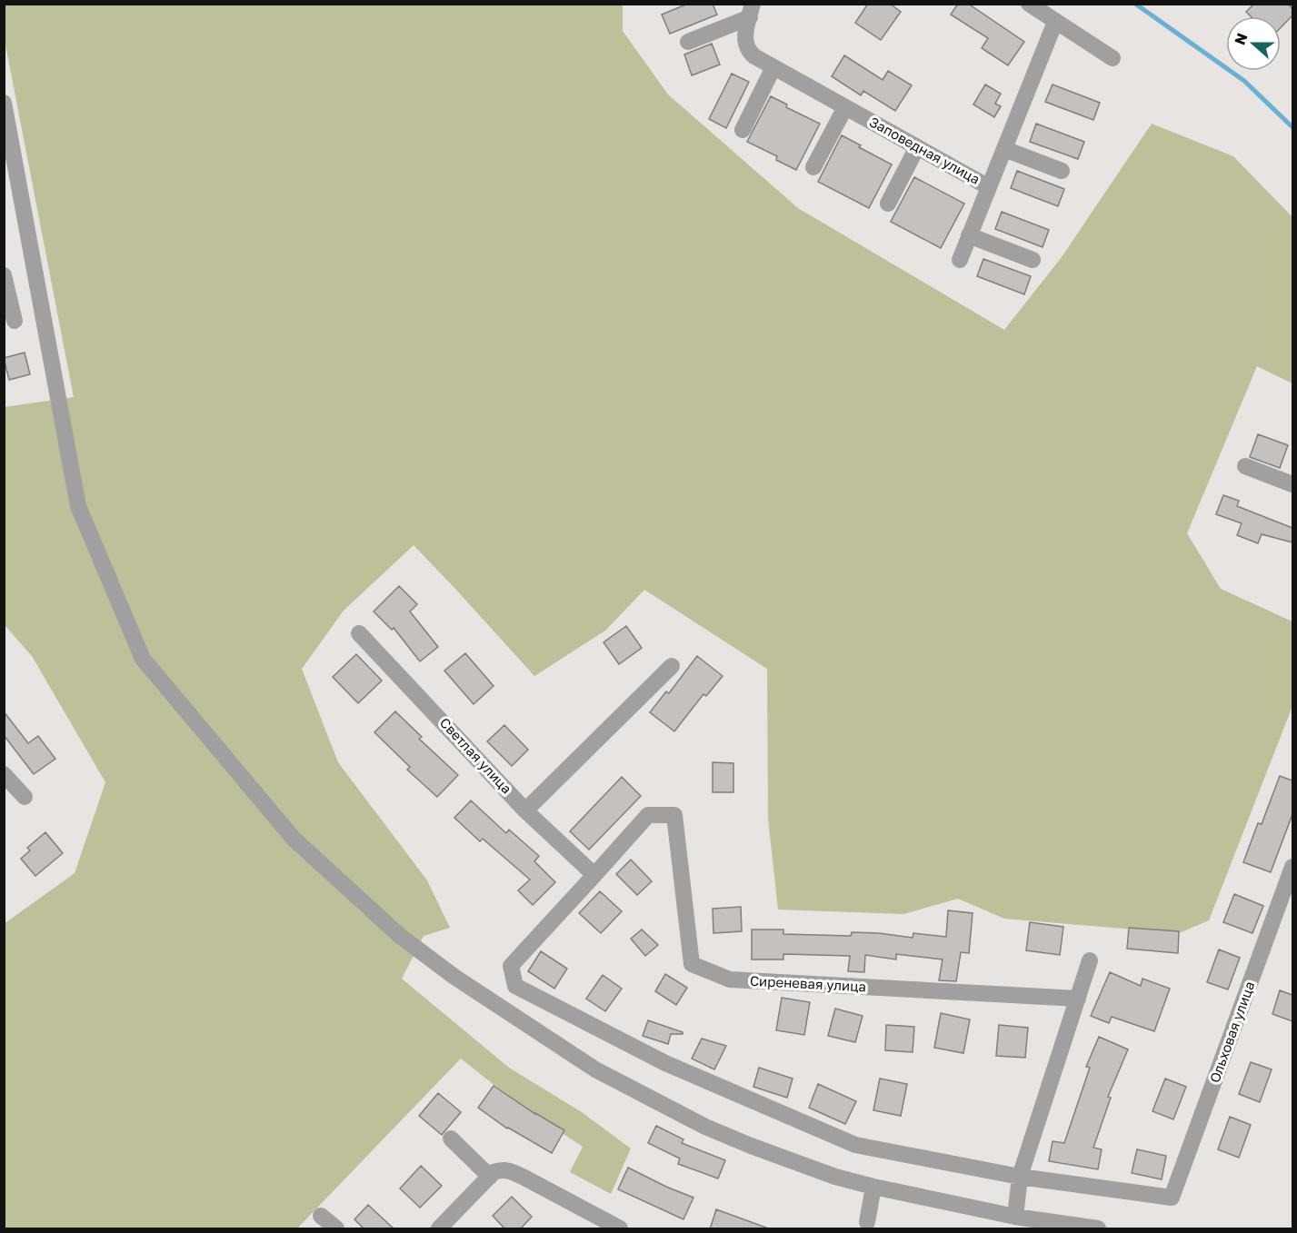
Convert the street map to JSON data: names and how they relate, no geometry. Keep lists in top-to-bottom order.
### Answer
{
  "streets": {
    "street": [
      "Заповедная улица",
      "Светлая улица",
      "Сиреневая улица",
      "Ольховая улица"
    ]
  },
  "crossings": [
    ["Светлая улица", "Сиреневая улица"]
  ],
  "north": "left"
}
